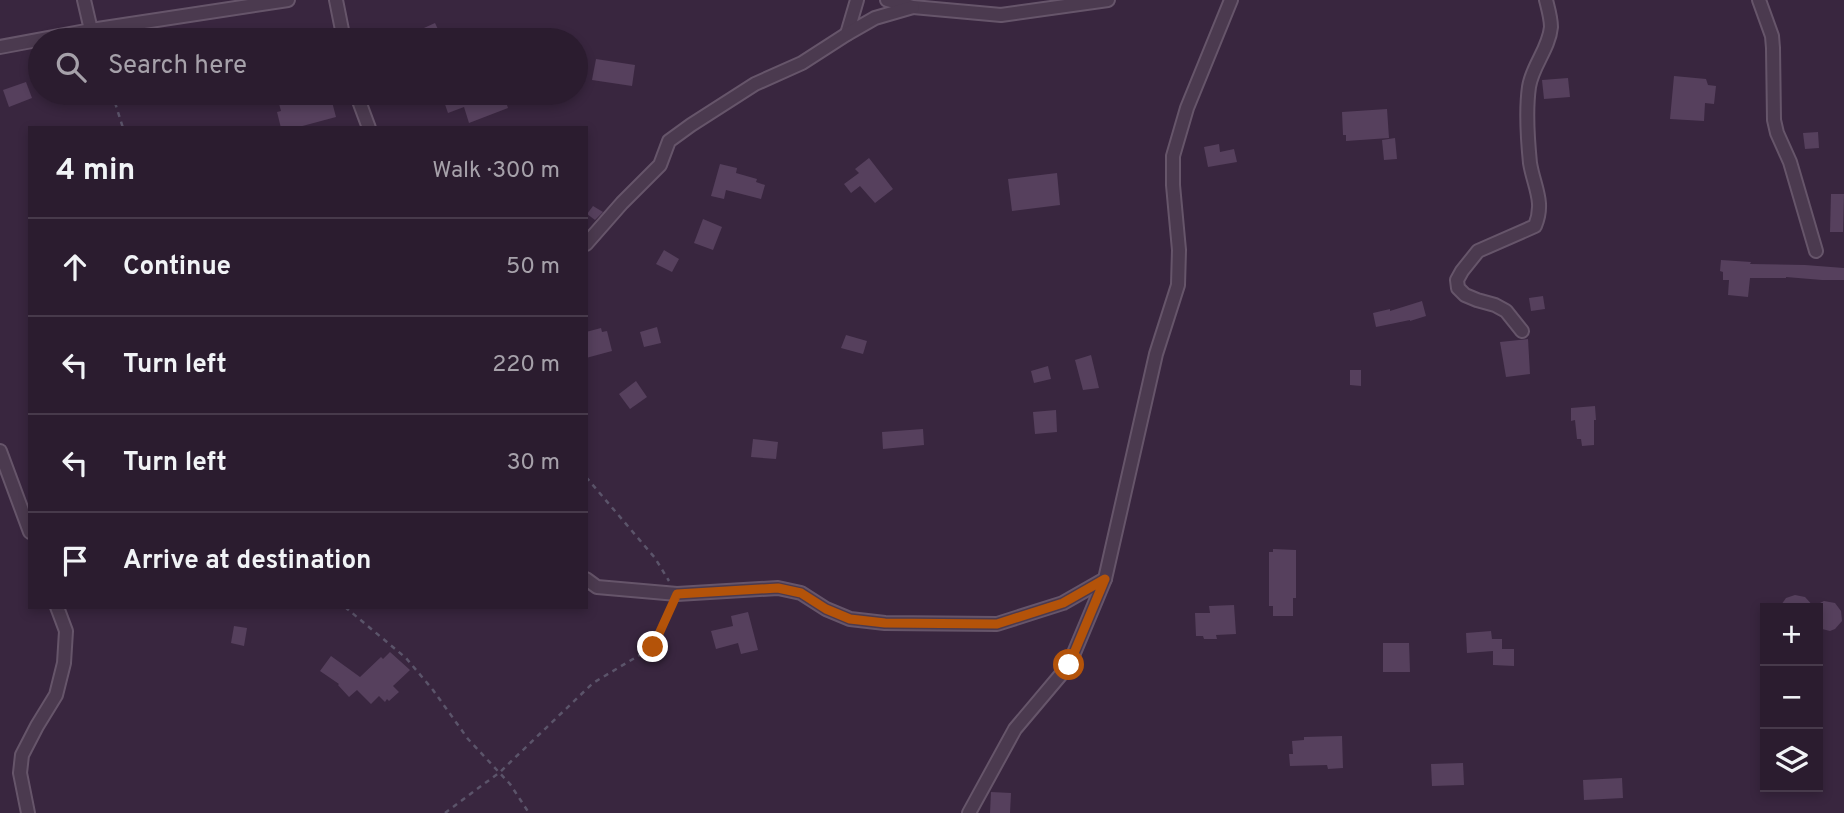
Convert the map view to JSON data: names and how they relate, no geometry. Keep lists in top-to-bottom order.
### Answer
{
  "page": {
    "search": "Search here",
    "heading": ["4 min", "Walk · 300 m"],
    "list": [
      ["Continue", "50 m"],
      ["Turn left", "220 m"],
      ["Turn left", "30 m"],
      "Arrive at destination"
    ],
    "map_buttons": ["+", "−"]
  }
}
